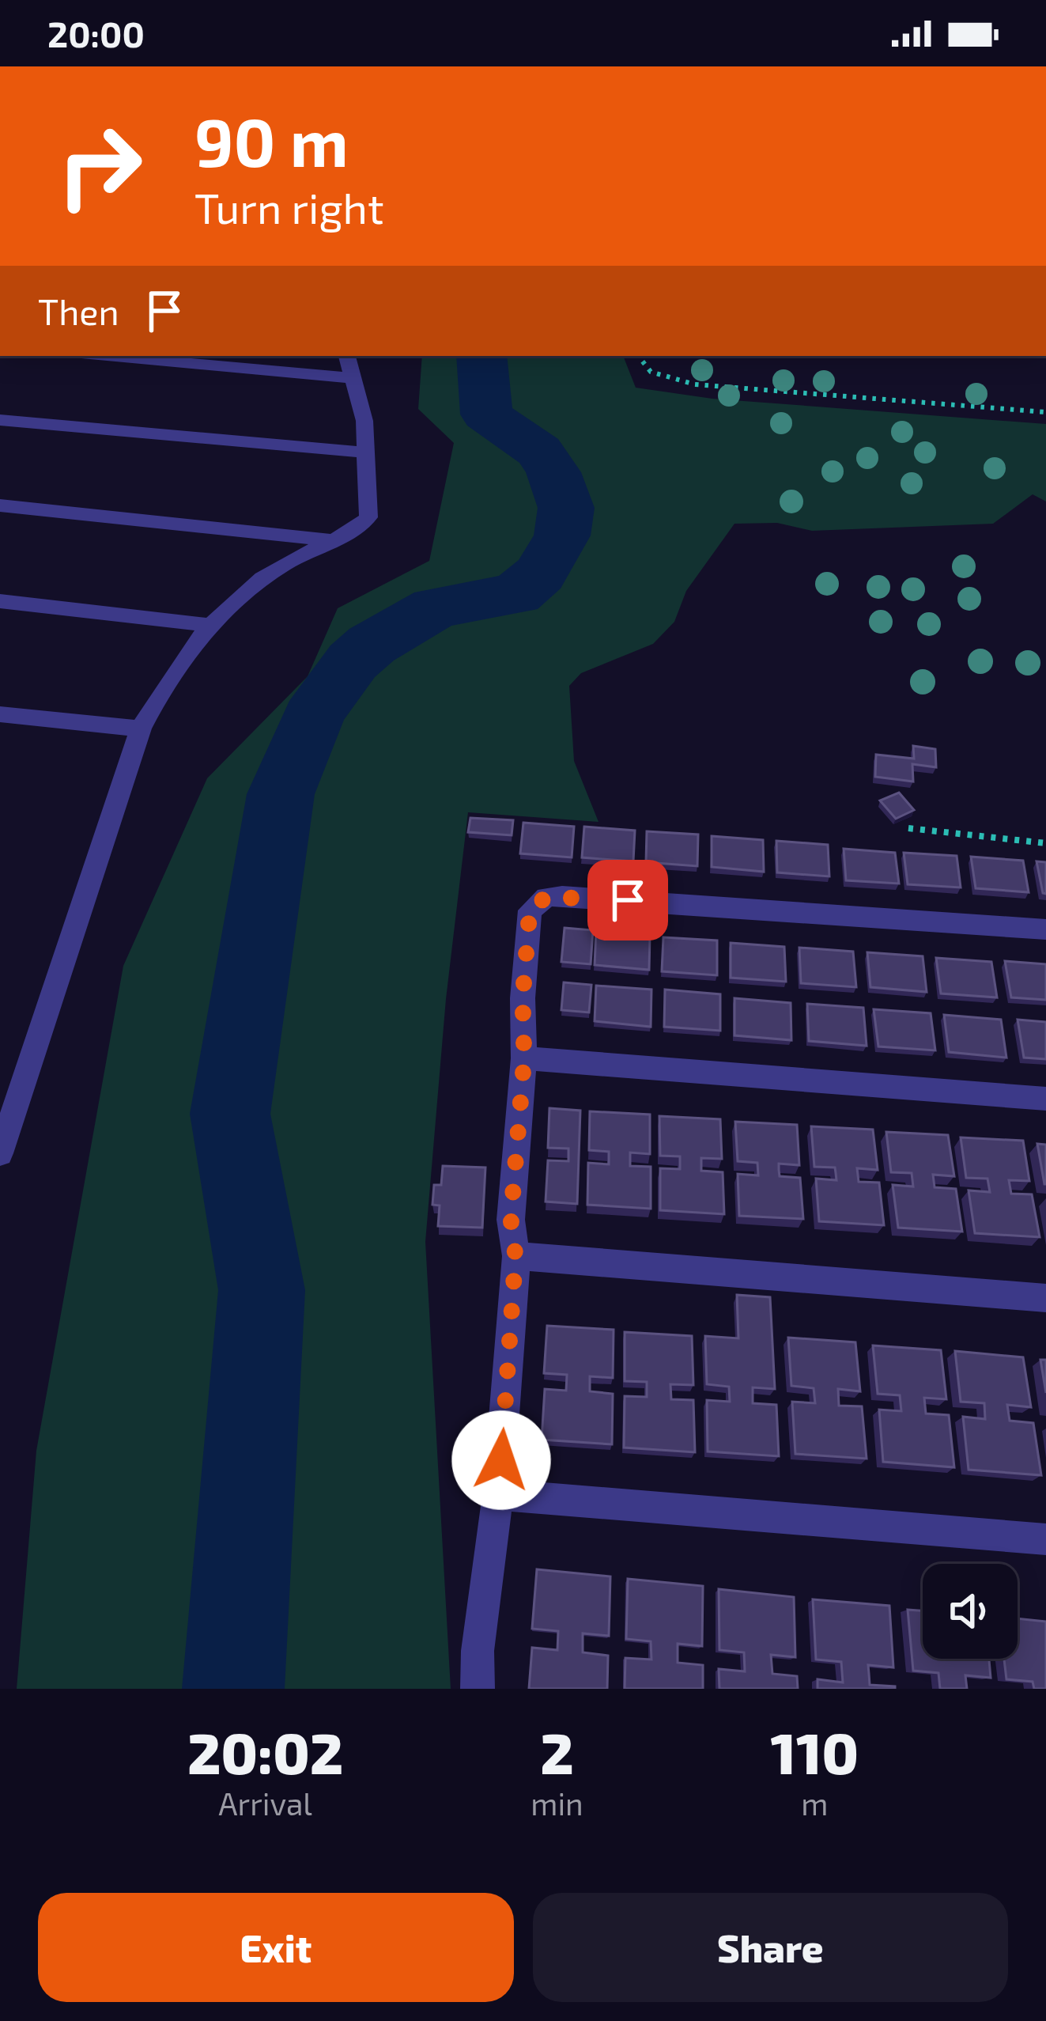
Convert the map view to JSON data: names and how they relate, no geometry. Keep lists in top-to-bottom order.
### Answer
{
  "page": {
    "status": "20:00",
    "turn": ["90 m", "Turn right"],
    "then": "Then",
    "eta": [
      "20:02",
      "Arrival",
      "2",
      "min",
      "110",
      "m"
    ],
    "buttons": ["Exit", "Share"]
  }
}
